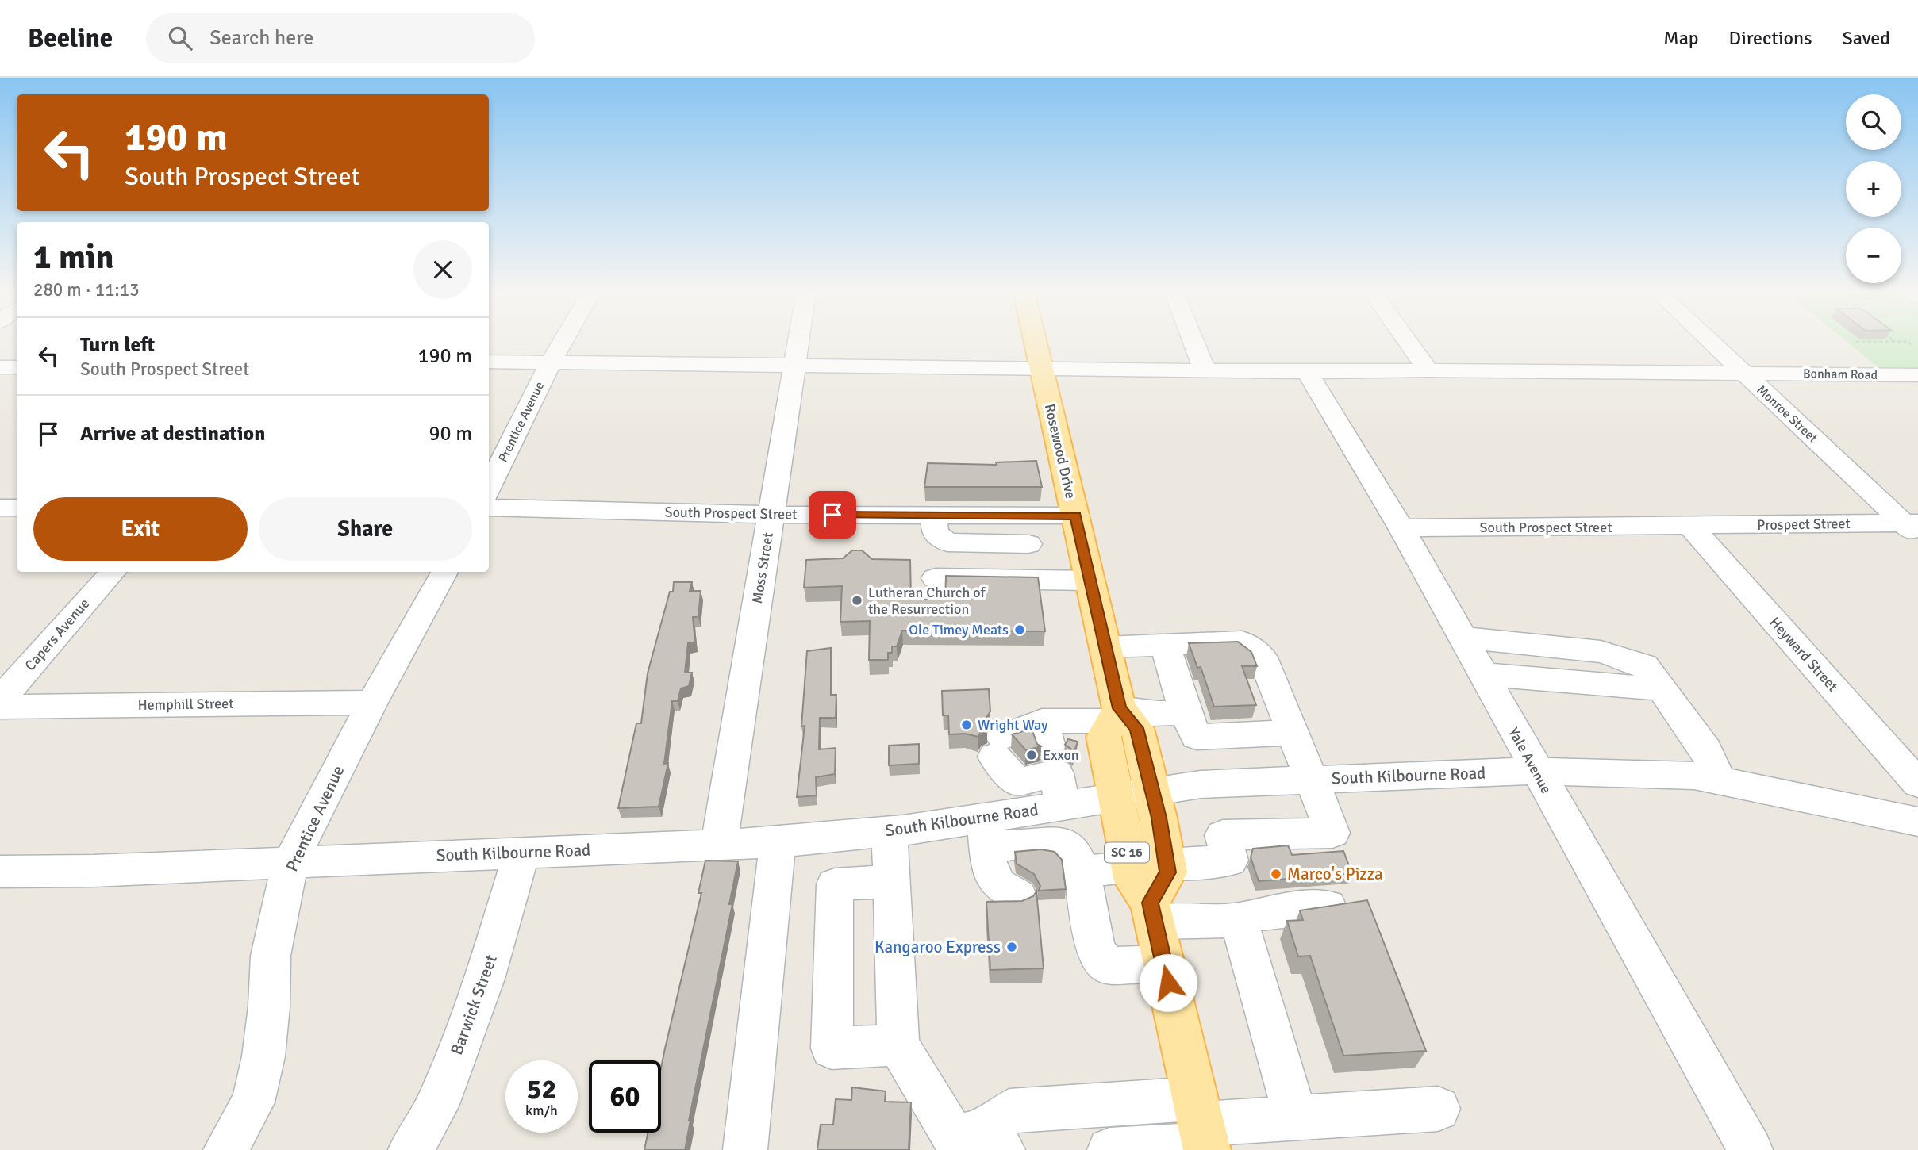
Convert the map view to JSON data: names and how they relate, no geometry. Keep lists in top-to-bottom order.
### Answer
{
  "streets": {
    "main road": ["Rosewood Drive", "SC 16"],
    "street": [
      "Bonham Road",
      "Monroe Street",
      "Prentice Avenue",
      "South Prospect Street",
      "Prospect Street",
      "Moss Street",
      "Capers Avenue",
      "Heyward Street",
      "Hemphill Street",
      "Yale Avenue",
      "South Kilbourne Road",
      "Barwick Street"
    ]
  },
  "crossings": [
    ["Bonham Road", "Monroe Street"],
    ["Bonham Road", "Prentice Avenue"],
    ["Bonham Road", "Rosewood Drive"],
    ["Bonham Road", "Moss Street"],
    ["Bonham Road", "Yale Avenue"],
    ["Monroe Street", "Prospect Street"],
    ["Prentice Avenue", "Hemphill Street"],
    ["Prentice Avenue", "South Kilbourne Road"],
    ["Rosewood Drive", "South Prospect Street"],
    ["Rosewood Drive", "South Kilbourne Road"],
    ["South Prospect Street", "Prospect Street"],
    ["South Prospect Street", "Moss Street"],
    ["South Prospect Street", "Heyward Street"],
    ["South Prospect Street", "Yale Avenue"],
    ["Prospect Street", "Heyward Street"],
    ["Moss Street", "South Kilbourne Road"],
    ["Yale Avenue", "South Kilbourne Road"],
    ["South Kilbourne Road", "Barwick Street"]
  ],
  "places": [
    "Lutheran Church of the Resurrection",
    "Ole Timey Meats",
    "Wright Way",
    "Exxon",
    "Marco's Pizza",
    "Kangaroo Express"
  ],
  "page": {
    "header": "Beeline",
    "search": "Search here",
    "nav": ["Map", "Directions", "Saved"],
    "map_buttons": ["+", "−"],
    "turn": ["190 m", "South Prospect Street"],
    "heading": ["1 min", "280 m · 11:13"],
    "list": [
      {
        "name": "Turn left",
        "note": "South Prospect Street",
        "value": "190 m"
      },
      {
        "name": "Arrive at destination",
        "value": "90 m"
      }
    ],
    "buttons": ["Exit", "Share"],
    "speed": "52 km/h",
    "limit": "60"
  }
}
